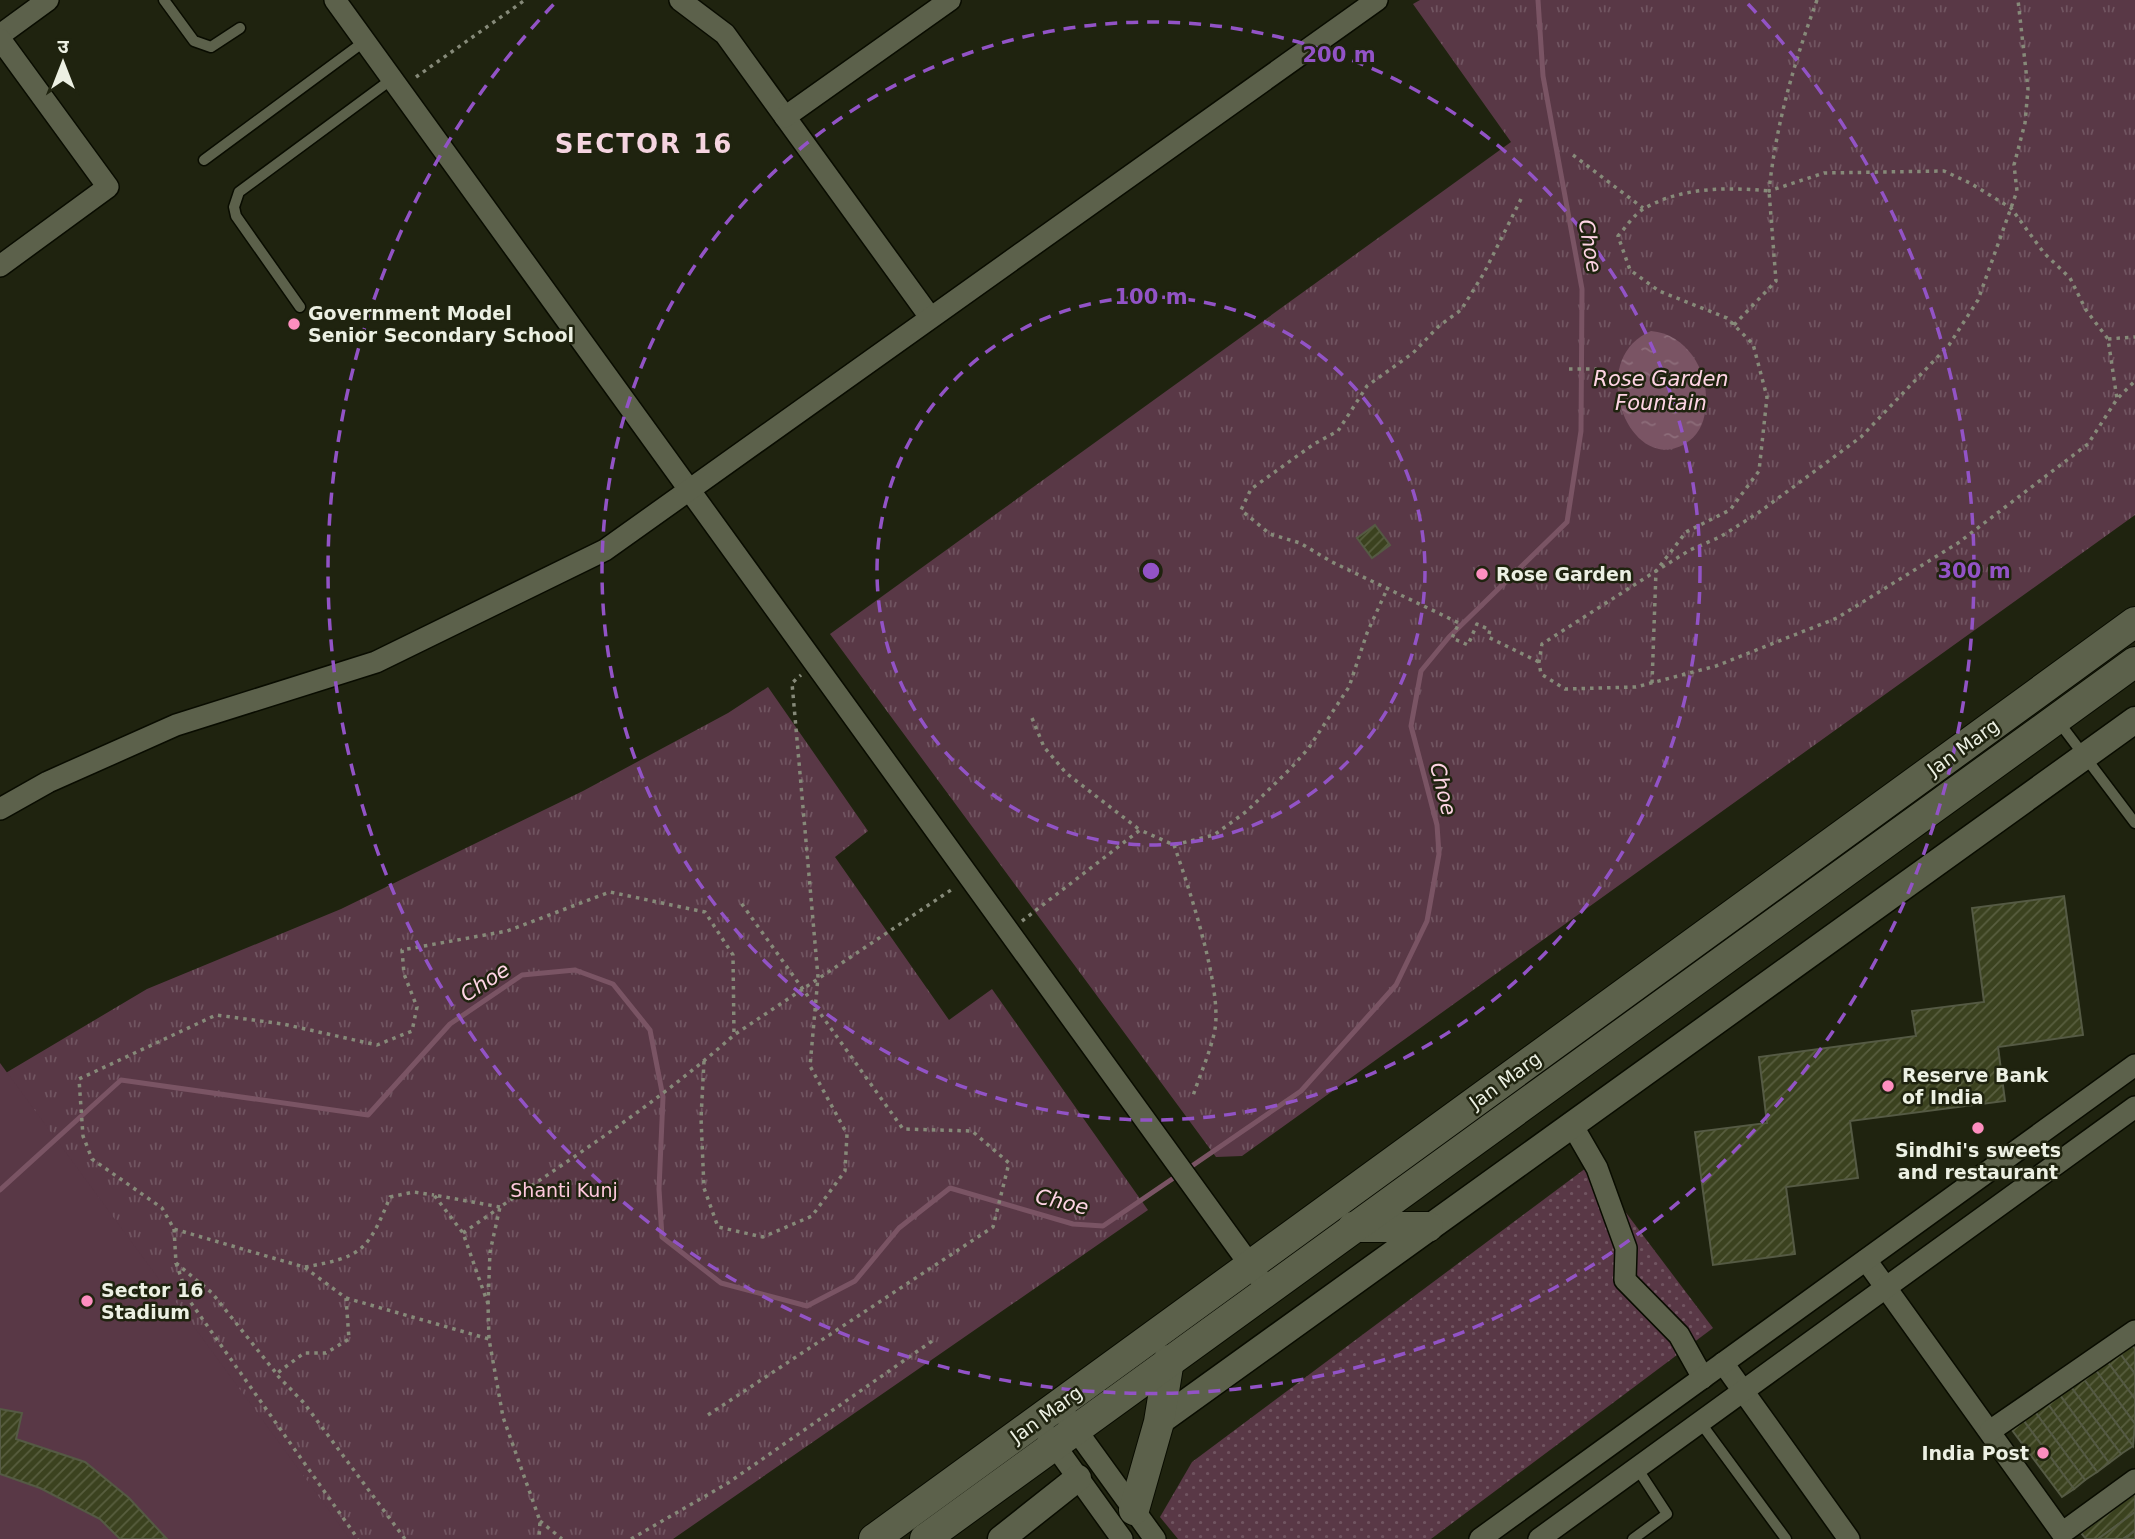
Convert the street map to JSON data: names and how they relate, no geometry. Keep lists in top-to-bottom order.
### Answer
{
  "streets": {
    "main road": ["Jan Marg"]
  },
  "districts": ["SECTOR 16"],
  "water": ["Choe", "Rose Garden Fountain"],
  "parks": ["Shanti Kunj"],
  "places": [
    "Government Model Senior Secondary School",
    "Rose Garden",
    "Reserve Bank of India",
    "Sindhi's sweets and restaurant",
    "Sector 16 Stadium",
    "India Post"
  ],
  "north": "top",
  "rings": ["200 m", "100 m", "300 m"]
}
